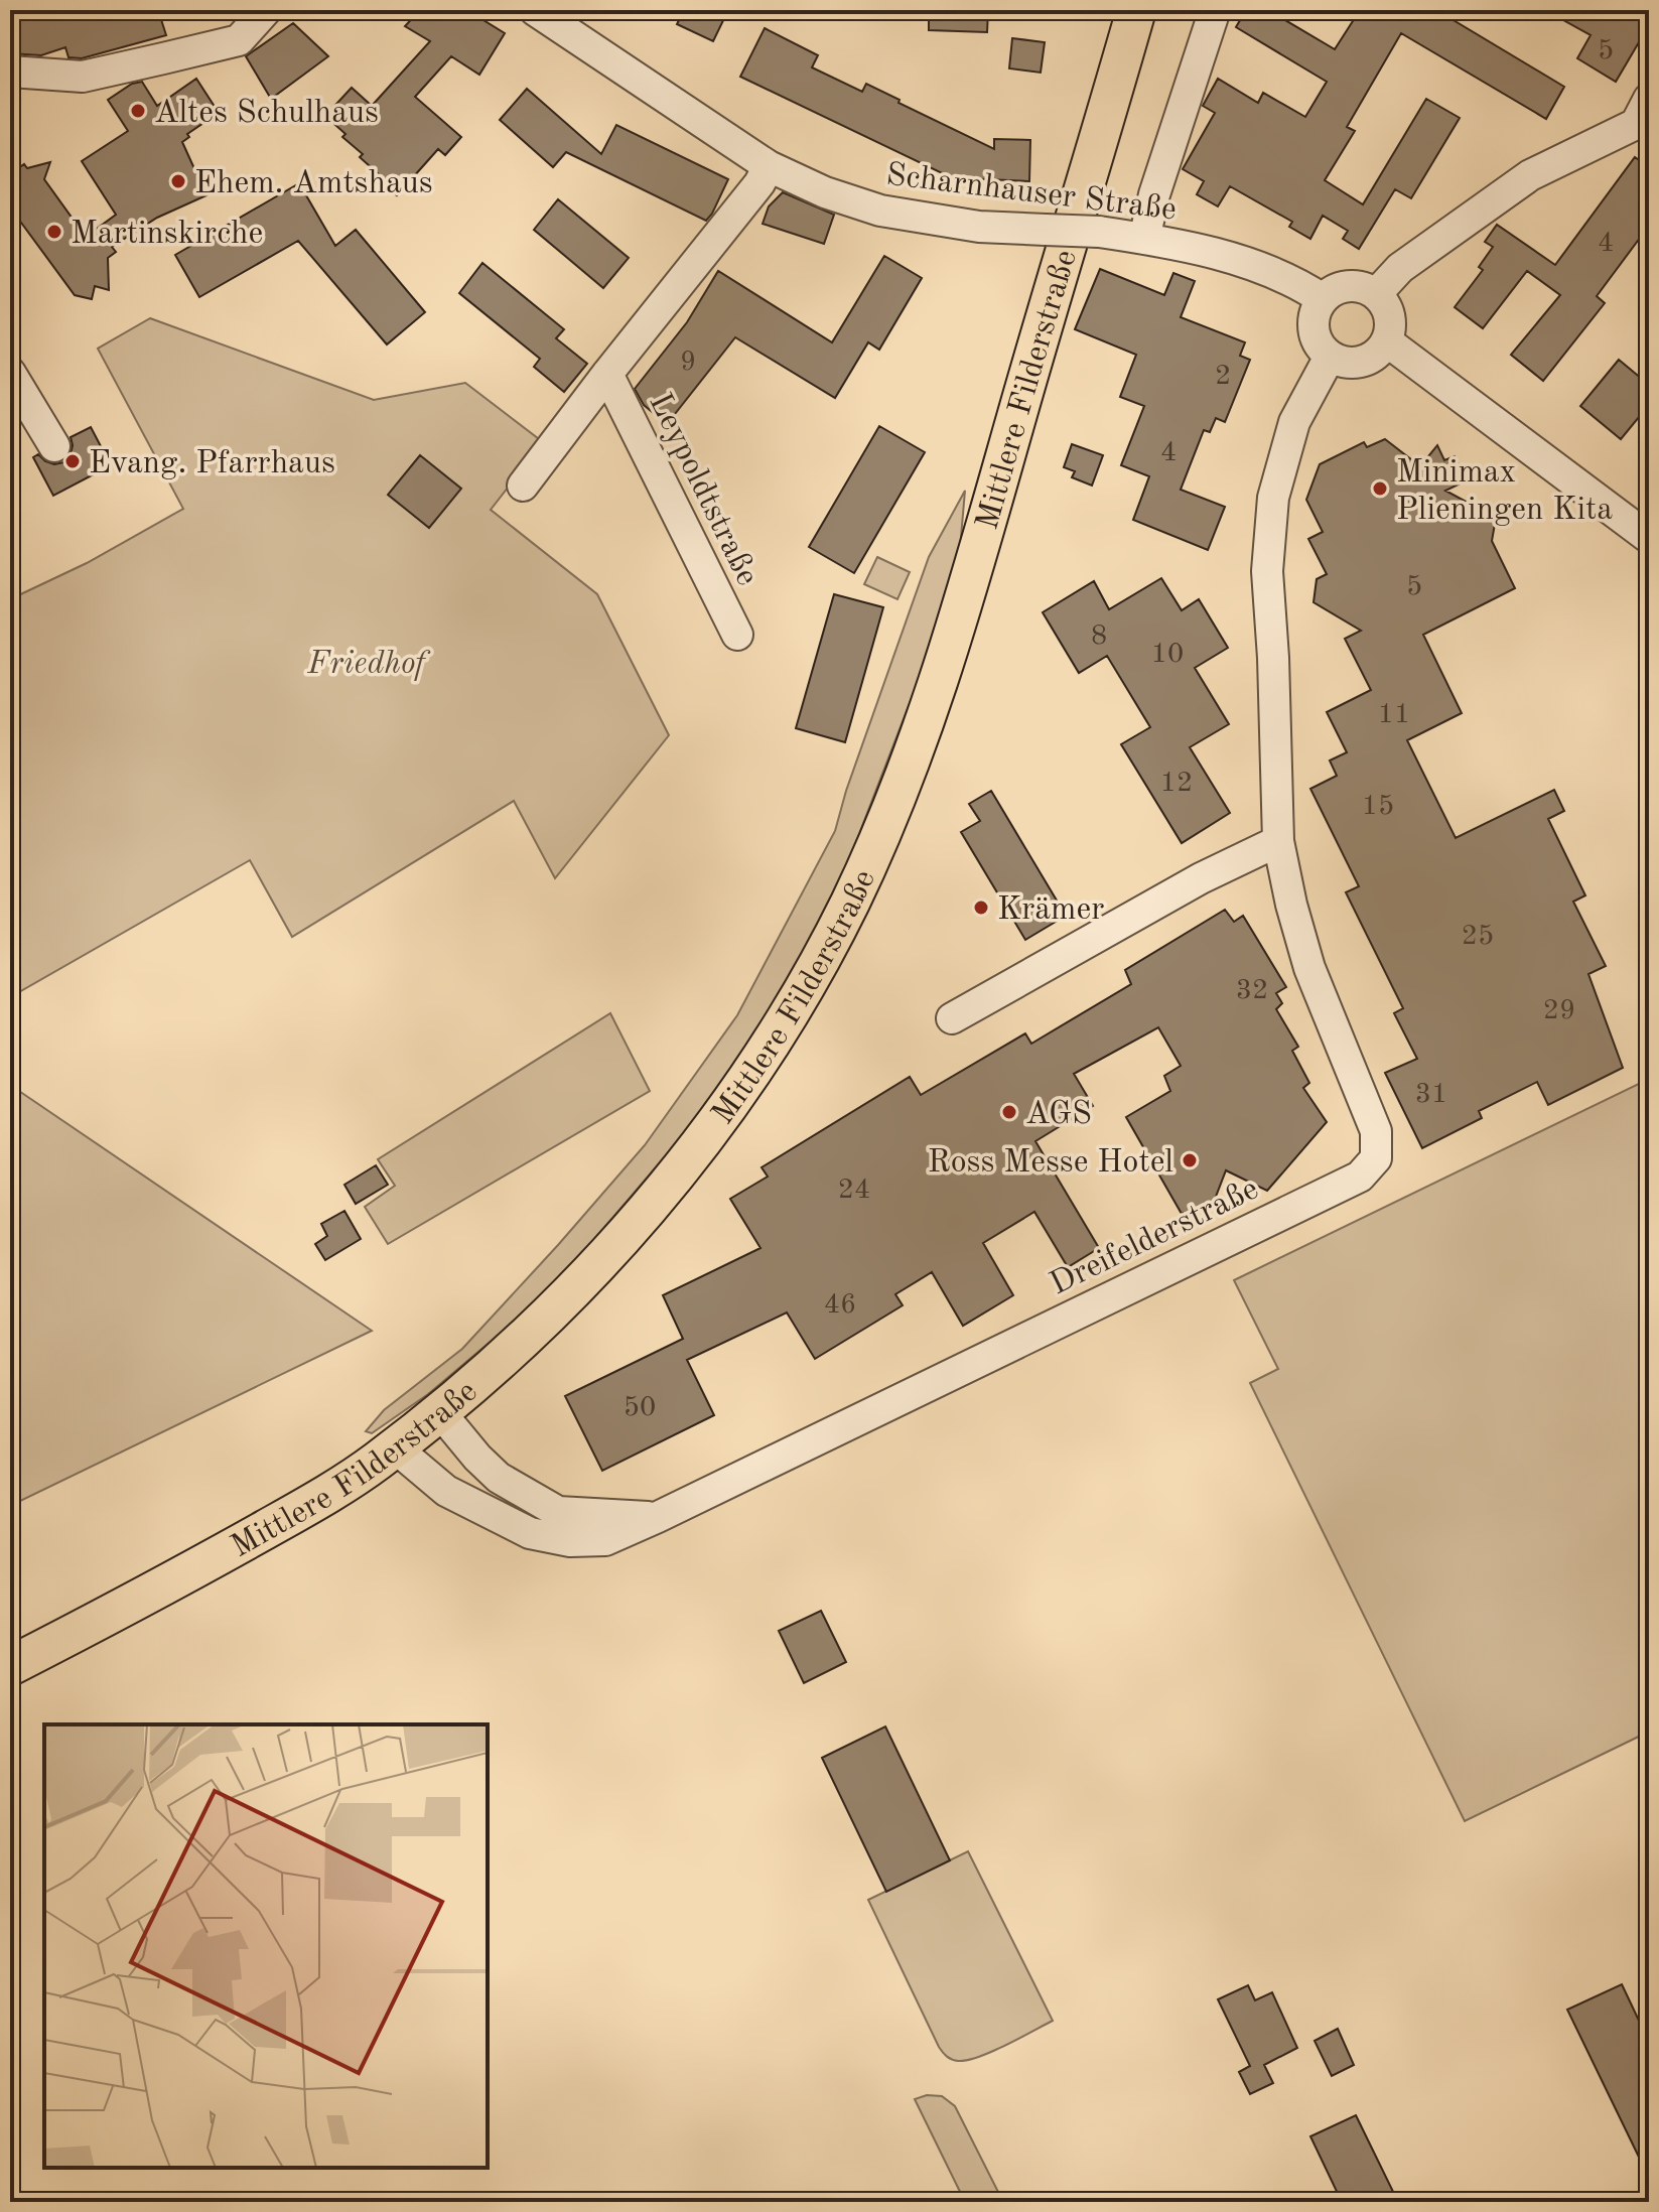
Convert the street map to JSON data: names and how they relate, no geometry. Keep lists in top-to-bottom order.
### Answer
{
  "streets": {
    "main road": ["Mittlere Filderstraße"],
    "street": ["Scharnhauser Straße", "Leypoldtstraße", "Dreifelderstraße"]
  },
  "crossings": [
    ["Scharnhauser Straße", "Leypoldtstraße"],
    ["Scharnhauser Straße", "Dreifelderstraße"],
    ["Mittlere Filderstraße", "Dreifelderstraße"]
  ],
  "parks": ["Friedhof"],
  "places": [
    "Altes Schulhaus",
    "Ehem. Amtshaus",
    "Martinskirche",
    "Evang. Pfarrhaus",
    "Minimax Plieningen Kita",
    "Krämer",
    "AGS",
    "Ross Messe Hotel"
  ],
  "house_numbers": [
    "5",
    "4",
    "9",
    "2",
    "4",
    "5",
    "8",
    "10",
    "11",
    "12",
    "15",
    "25",
    "32",
    "29",
    "31",
    "24",
    "46",
    "50"
  ]
}
